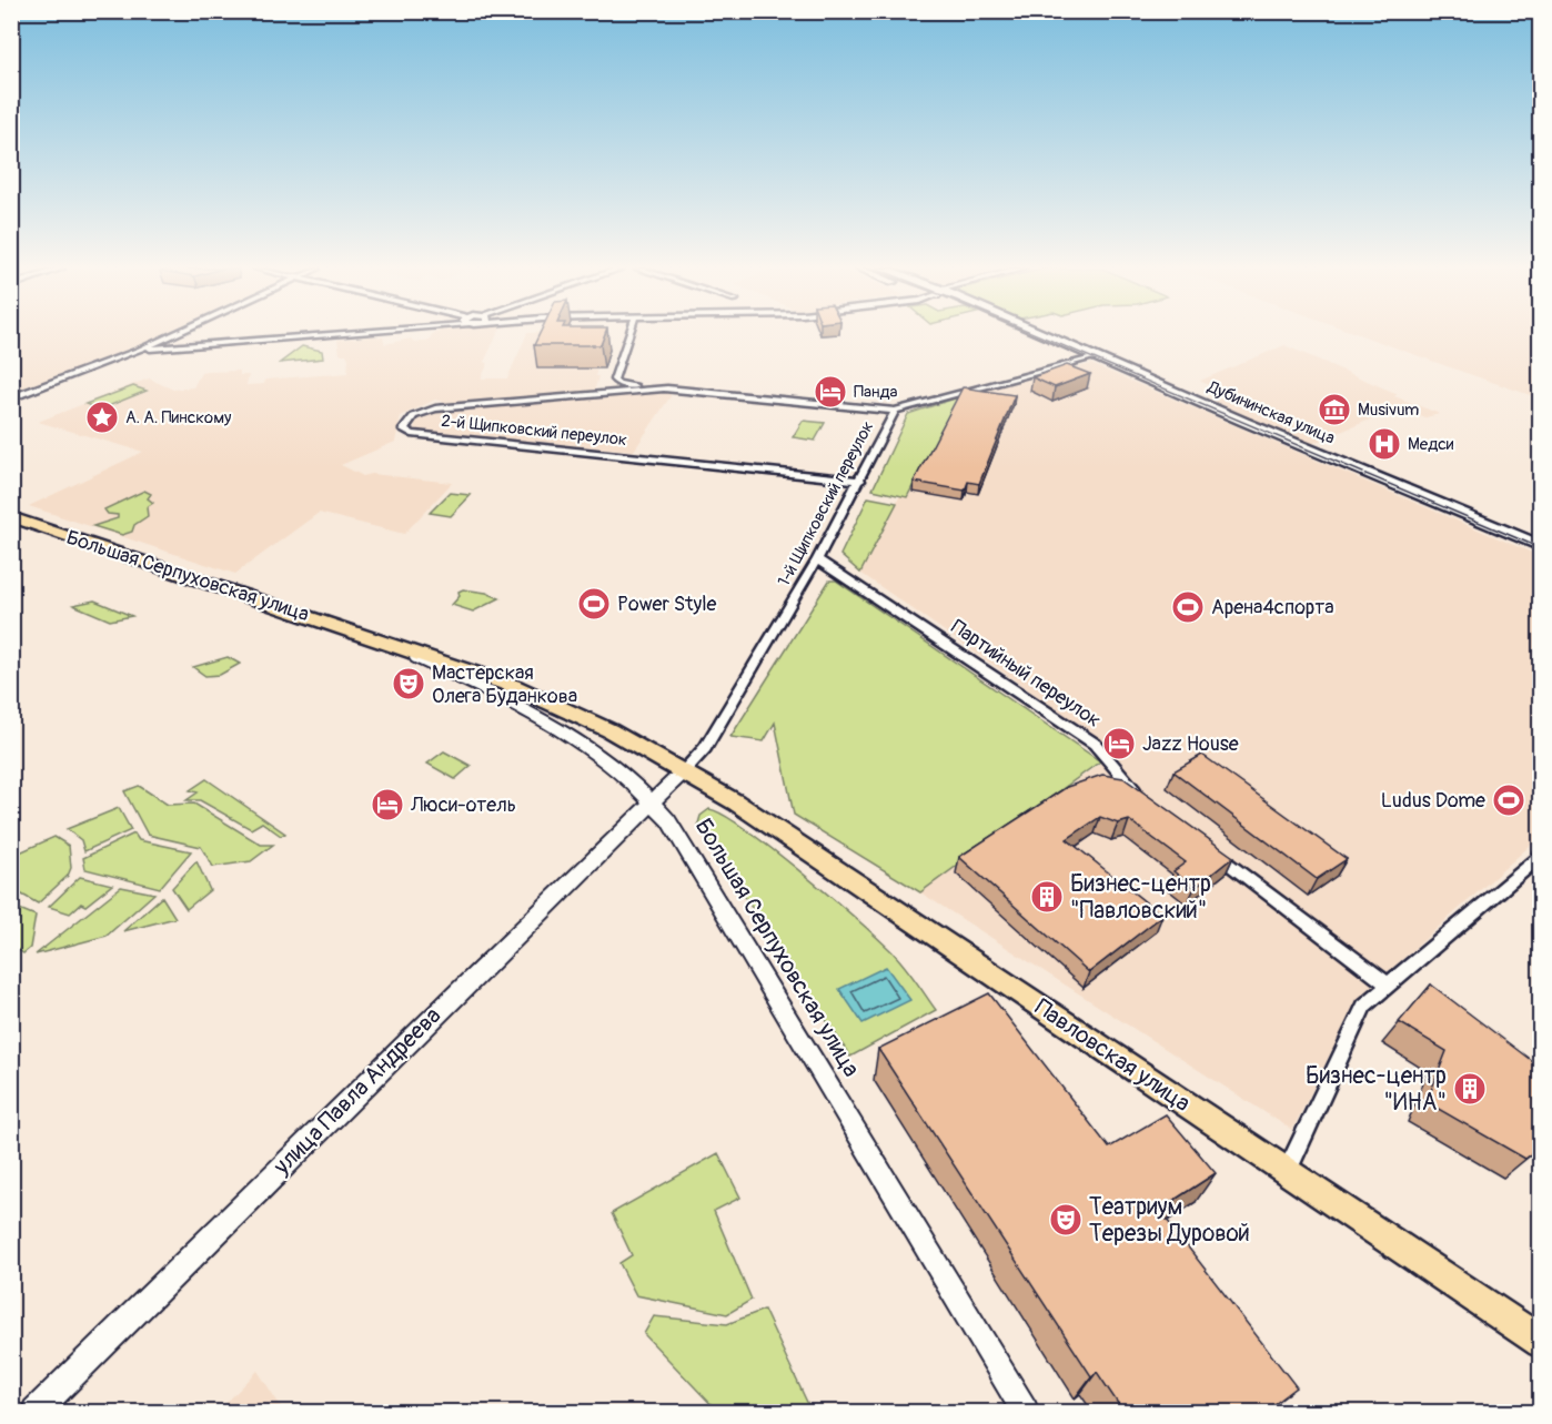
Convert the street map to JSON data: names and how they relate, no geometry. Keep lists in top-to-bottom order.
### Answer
{
  "streets": {
    "main road": ["Дубининская улица", "Большая Серпуховская улица", "Павловская улица"],
    "street": [
      "2-й Щипковский переулок",
      "1-й Щипковский переулок",
      "Партийный переулок",
      "улица Павла Андреева"
    ]
  },
  "crossings": [
    ["2-й Щипковский переулок", "1-й Щипковский переулок"],
    ["1-й Щипковский переулок", "Большая Серпуховская улица"],
    ["1-й Щипковский переулок", "Партийный переулок"],
    ["1-й Щипковский переулок", "Павловская улица"],
    ["1-й Щипковский переулок", "улица Павла Андреева"],
    ["Большая Серпуховская улица", "Павловская улица"],
    ["Большая Серпуховская улица", "улица Павла Андреева"],
    ["Павловская улица", "улица Павла Андреева"]
  ],
  "places": {
    "hotel": ["Панда", "Jazz House", "Люси-отель"],
    "museum": ["Musivum"],
    "place": ["А. А. Пинскому"],
    "hospital": ["Медси"],
    "sports": ["Power Style", "Арена4спорта", "Ludus Dome"],
    "theatre": ["Мастерская Олега Буданкова", "Театриум Терезы Дуровой"],
    "building": ["Бизнес-центр \"Павловский\"", "Бизнес-центр \"ИНА\""]
  }
}
